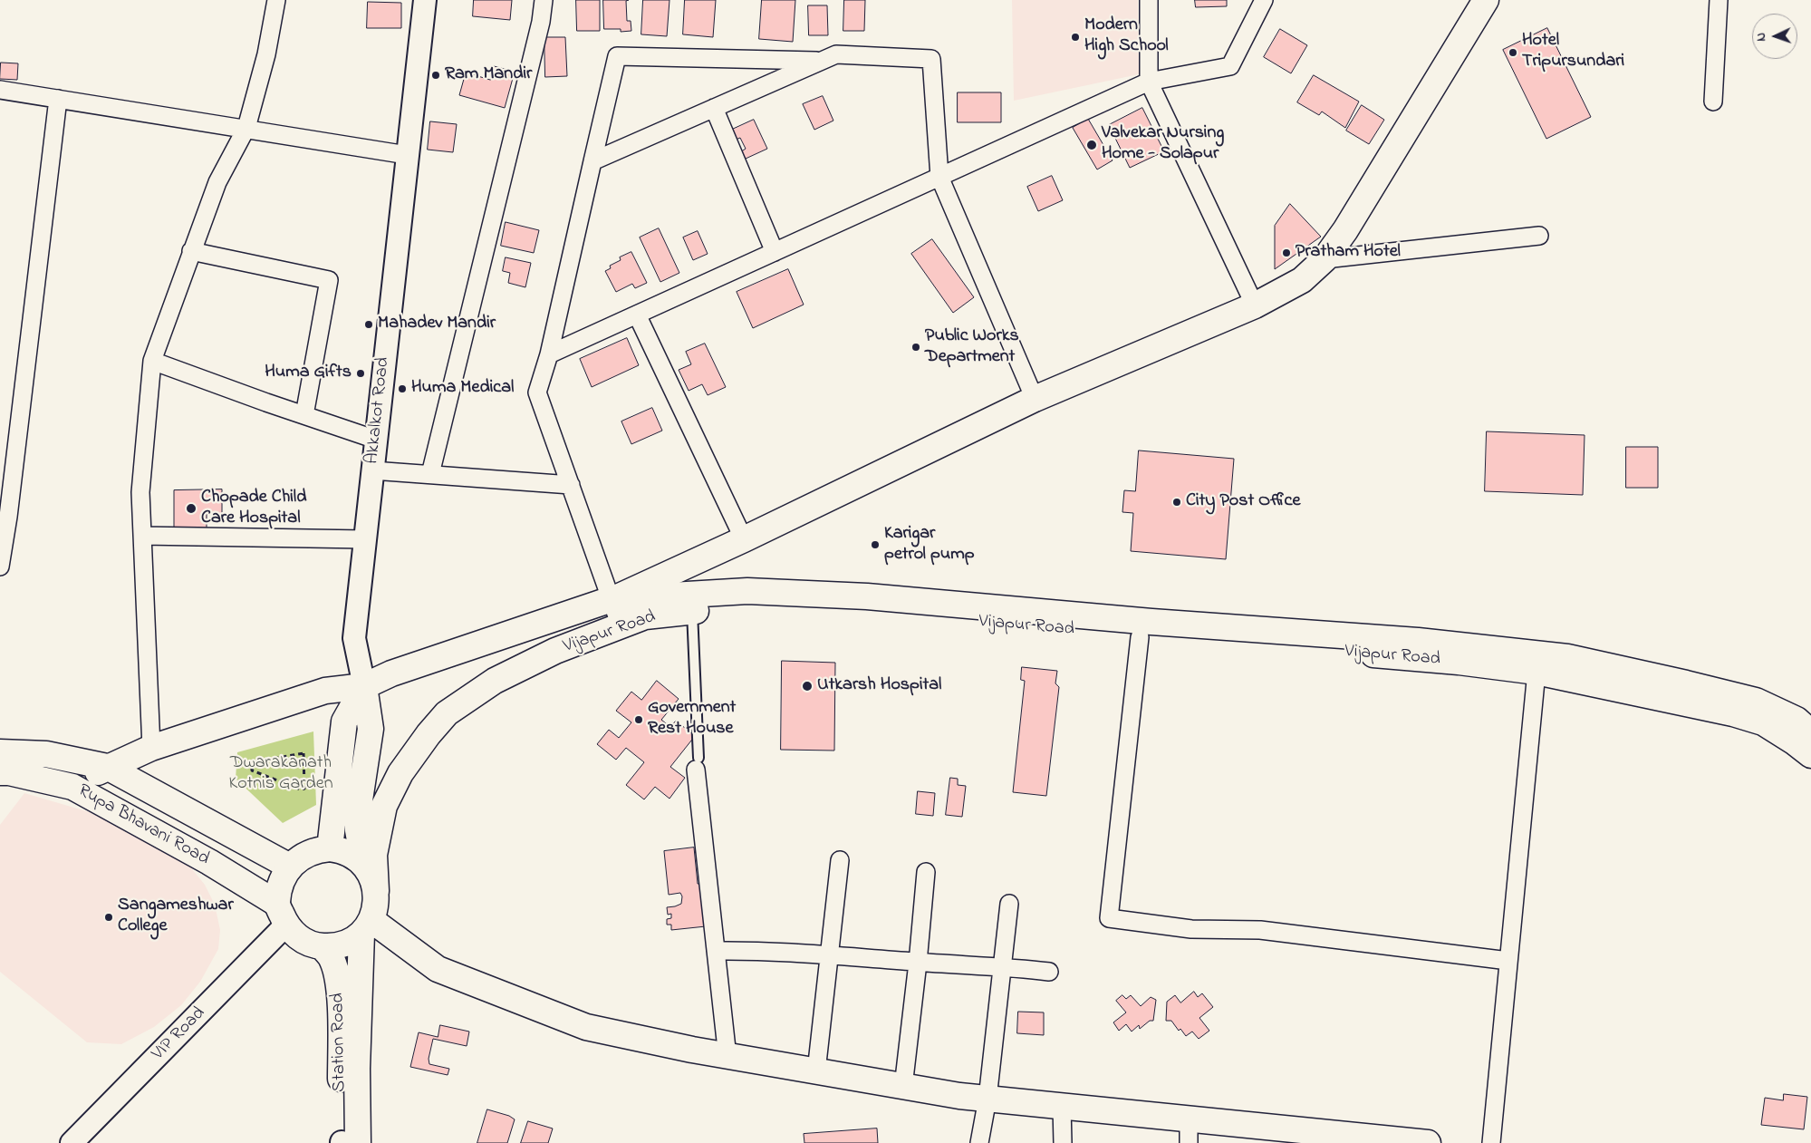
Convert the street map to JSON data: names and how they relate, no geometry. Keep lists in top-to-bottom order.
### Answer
{
  "streets": {
    "main road": ["Vijapur Road", "Rupa Bhavani Road", "Station Road"],
    "street": ["Akkalkot Road", "VIP Road"]
  },
  "crossings": [
    ["Akkalkot Road", "Vijapur Road"],
    ["Vijapur Road", "Rupa Bhavani Road"],
    ["Vijapur Road", "VIP Road"],
    ["Vijapur Road", "Station Road"],
    ["Rupa Bhavani Road", "VIP Road"],
    ["Rupa Bhavani Road", "Station Road"],
    ["VIP Road", "Station Road"]
  ],
  "parks": ["Dwarakanath Kotnis Garden"],
  "places": [
    "Modern High School",
    "Hotel Tripursundari",
    "Ram Mandir",
    "Valvekar Nursing Home - Solapur",
    "Pratham Hotel",
    "Mahadev Mandir",
    "Public Works Department",
    "Huma Gifts",
    "Huma Medical",
    "City Post Office",
    "Chopade Child Care Hospital",
    "Karigar petrol pump",
    "Utkarsh Hospital",
    "Government Rest House",
    "Sangameshwar College"
  ],
  "north": "left"
}
